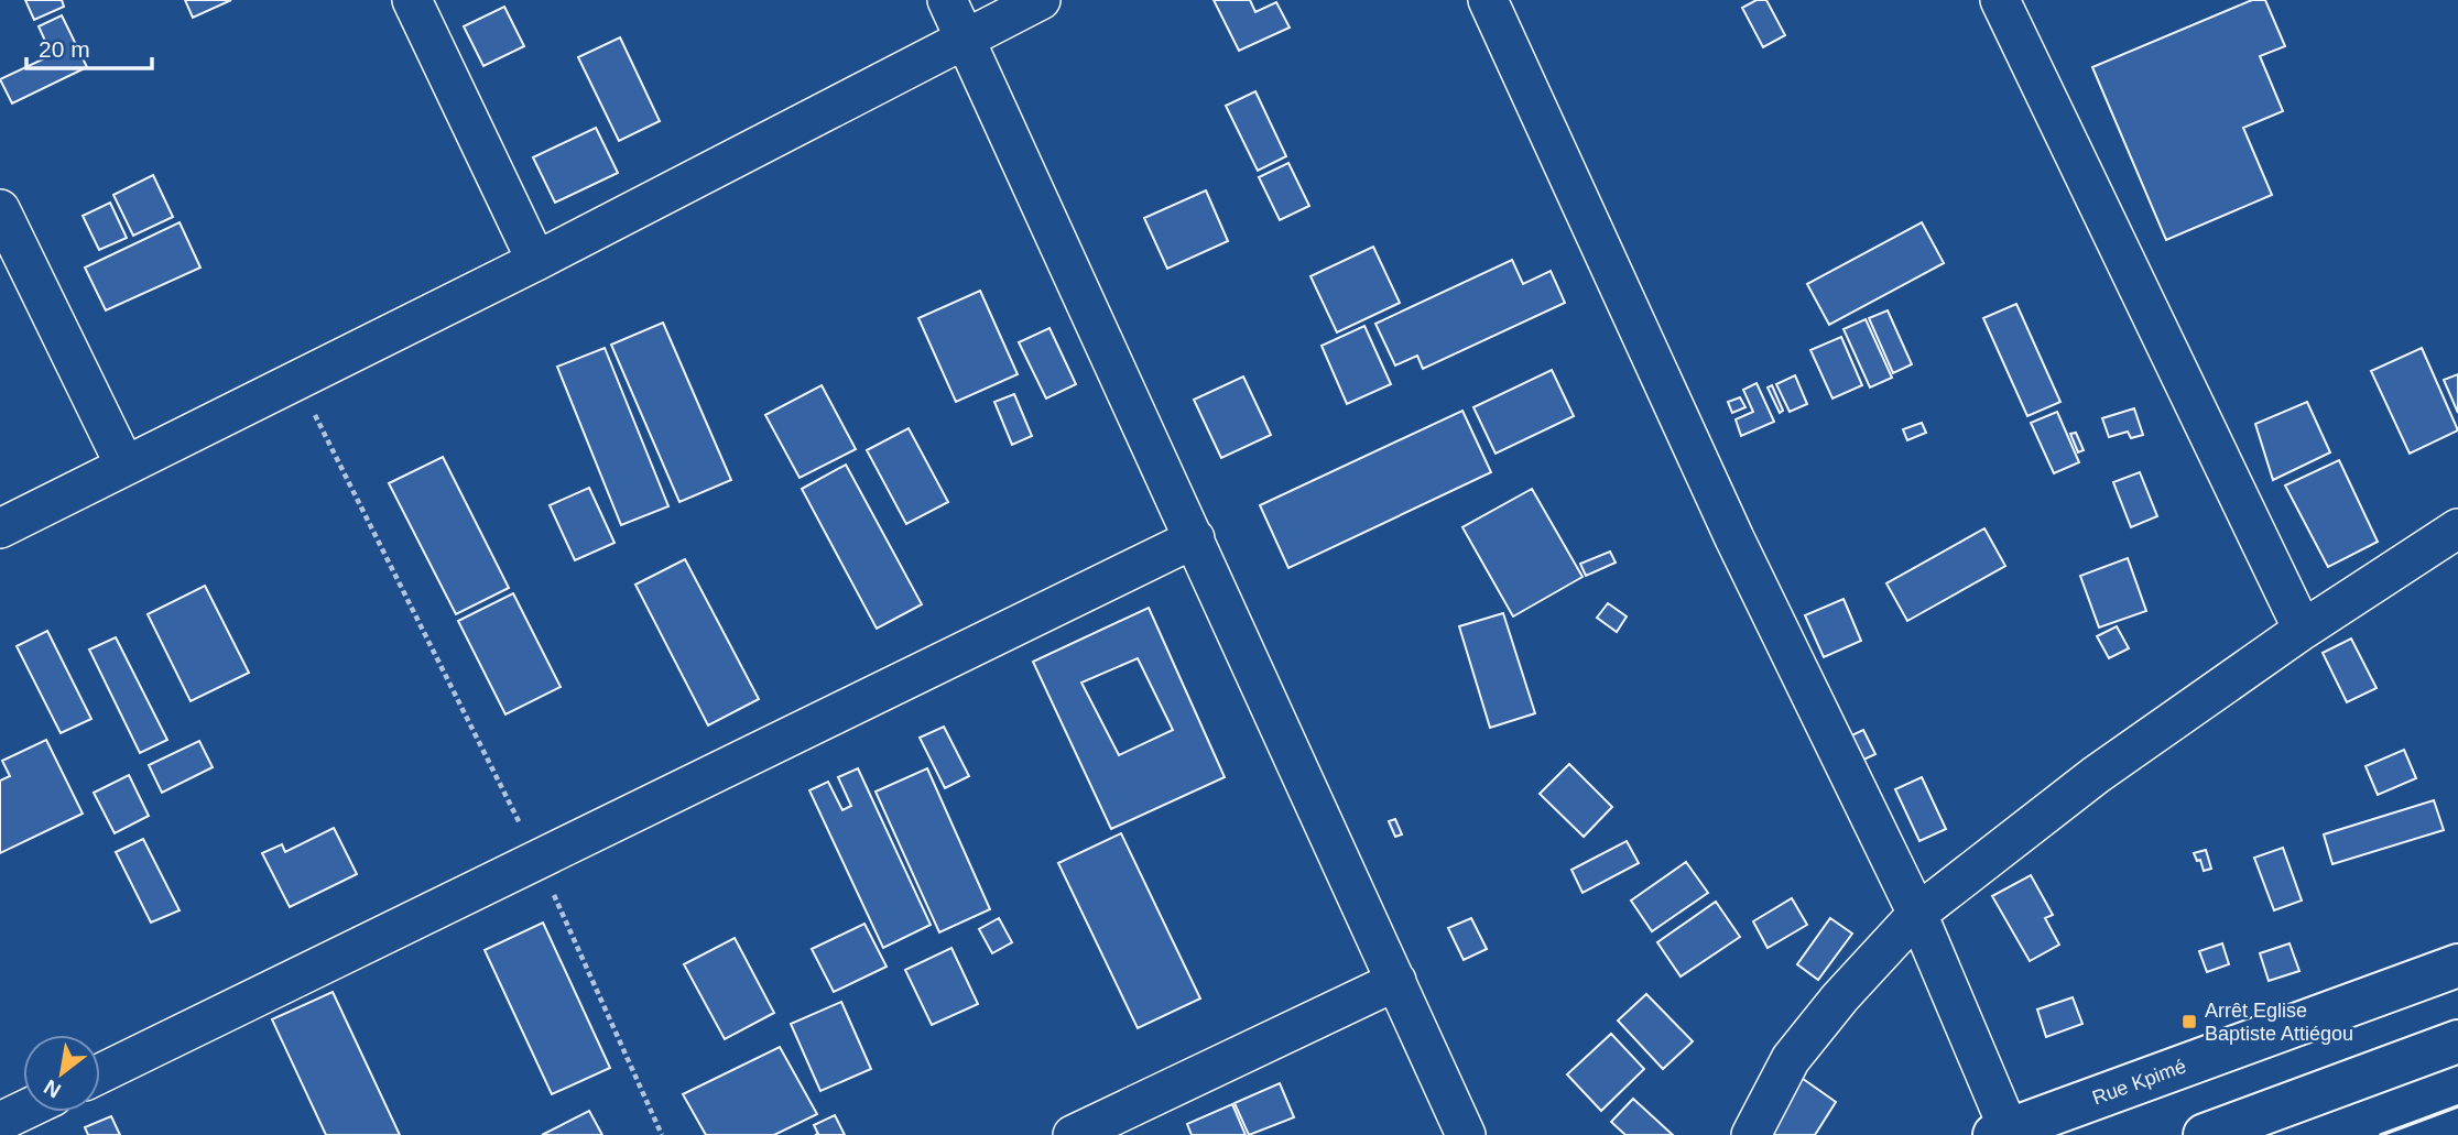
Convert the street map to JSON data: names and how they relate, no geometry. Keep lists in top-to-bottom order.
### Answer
{
  "streets": {
    "main road": ["Rue Kpimé"]
  },
  "places": {
    "transit": ["Arrêt Eglise Baptiste Attiégou"]
  },
  "scale_bar": "20 m",
  "north": "bottom left"
}
